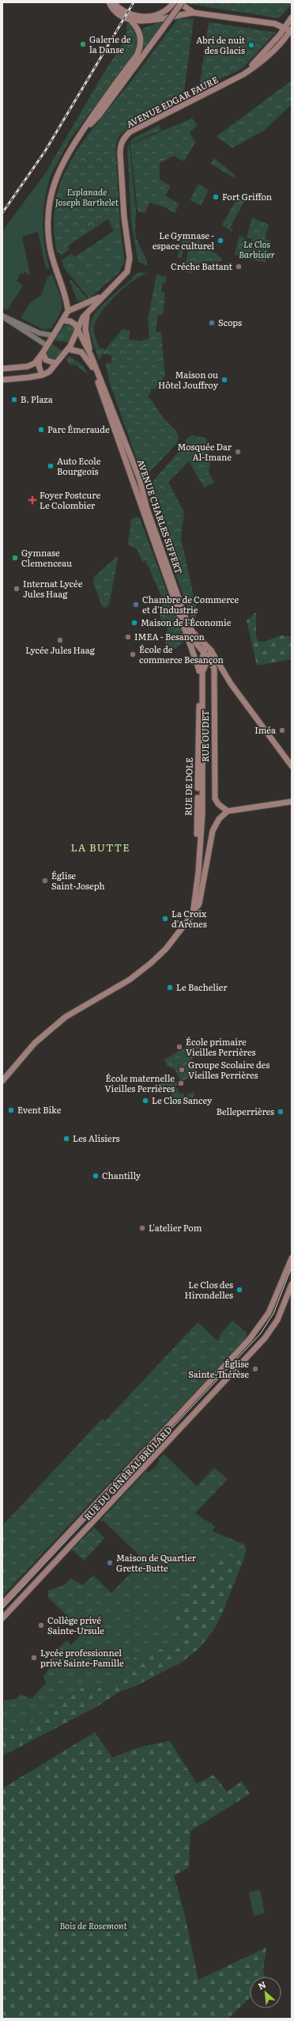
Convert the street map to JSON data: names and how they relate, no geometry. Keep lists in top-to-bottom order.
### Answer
{
  "streets": {
    "main road": [
      "AVENUE EDGAR FAURE",
      "AVENUE CHARLES SIFFERT",
      "RUE OUDET",
      "RUE DE DOLE",
      "RUE DU GÉNÉRAL BRÛLARD"
    ]
  },
  "crossings": [
    ["AVENUE CHARLES SIFFERT", "RUE OUDET"],
    ["AVENUE CHARLES SIFFERT", "RUE DE DOLE"],
    ["RUE OUDET", "RUE DE DOLE"]
  ],
  "districts": ["LA BUTTE"],
  "parks": ["Esplanade Joseph Barthelet", "Le Clos Barbisier", "Bois de Rosemont"],
  "places": {
    "other": [
      "Galerie de la Danse",
      "Abri de nuit des Glacis",
      "Fort Griffon",
      "Le Gymnase - espace culturel",
      "Créche Battant",
      "Scops",
      "Maison ou Hôtel Jouffroy",
      "B. Plaza",
      "Parc Émeraude",
      "Mosquée Dar Al-Imane",
      "Auto Ecole Bourgeois",
      "Gymnase Clemenceau",
      "Internat Lycée Jules Haag",
      "Chambre de Commerce et d'Industrie",
      "Maison de l'Économie",
      "IMEA - Besançon",
      "Lycée Jules Haag",
      "École de commerce Besançon",
      "Iméa",
      "Église Saint-Joseph",
      "La Croix d'Arènes",
      "Le Bachelier",
      "École primaire Vieilles Perrières",
      "Groupe Scolaire des Vieilles Perrières",
      "École maternelle Vieilles Perrières",
      "Le Clos Sancey",
      "Event Bike",
      "Belleperrières",
      "Les Alisiers",
      "Chantilly",
      "L'atelier Pom",
      "Le Clos des Hirondelles",
      "Église Sainte-Thérèse",
      "Maison de Quartier Grette-Butte",
      "Collège privé Sainte-Ursule",
      "Lycée professionnel privé Sainte-Famille"
    ],
    "health": ["Foyer Postcure Le Colombier"]
  },
  "north": "top left"
}
